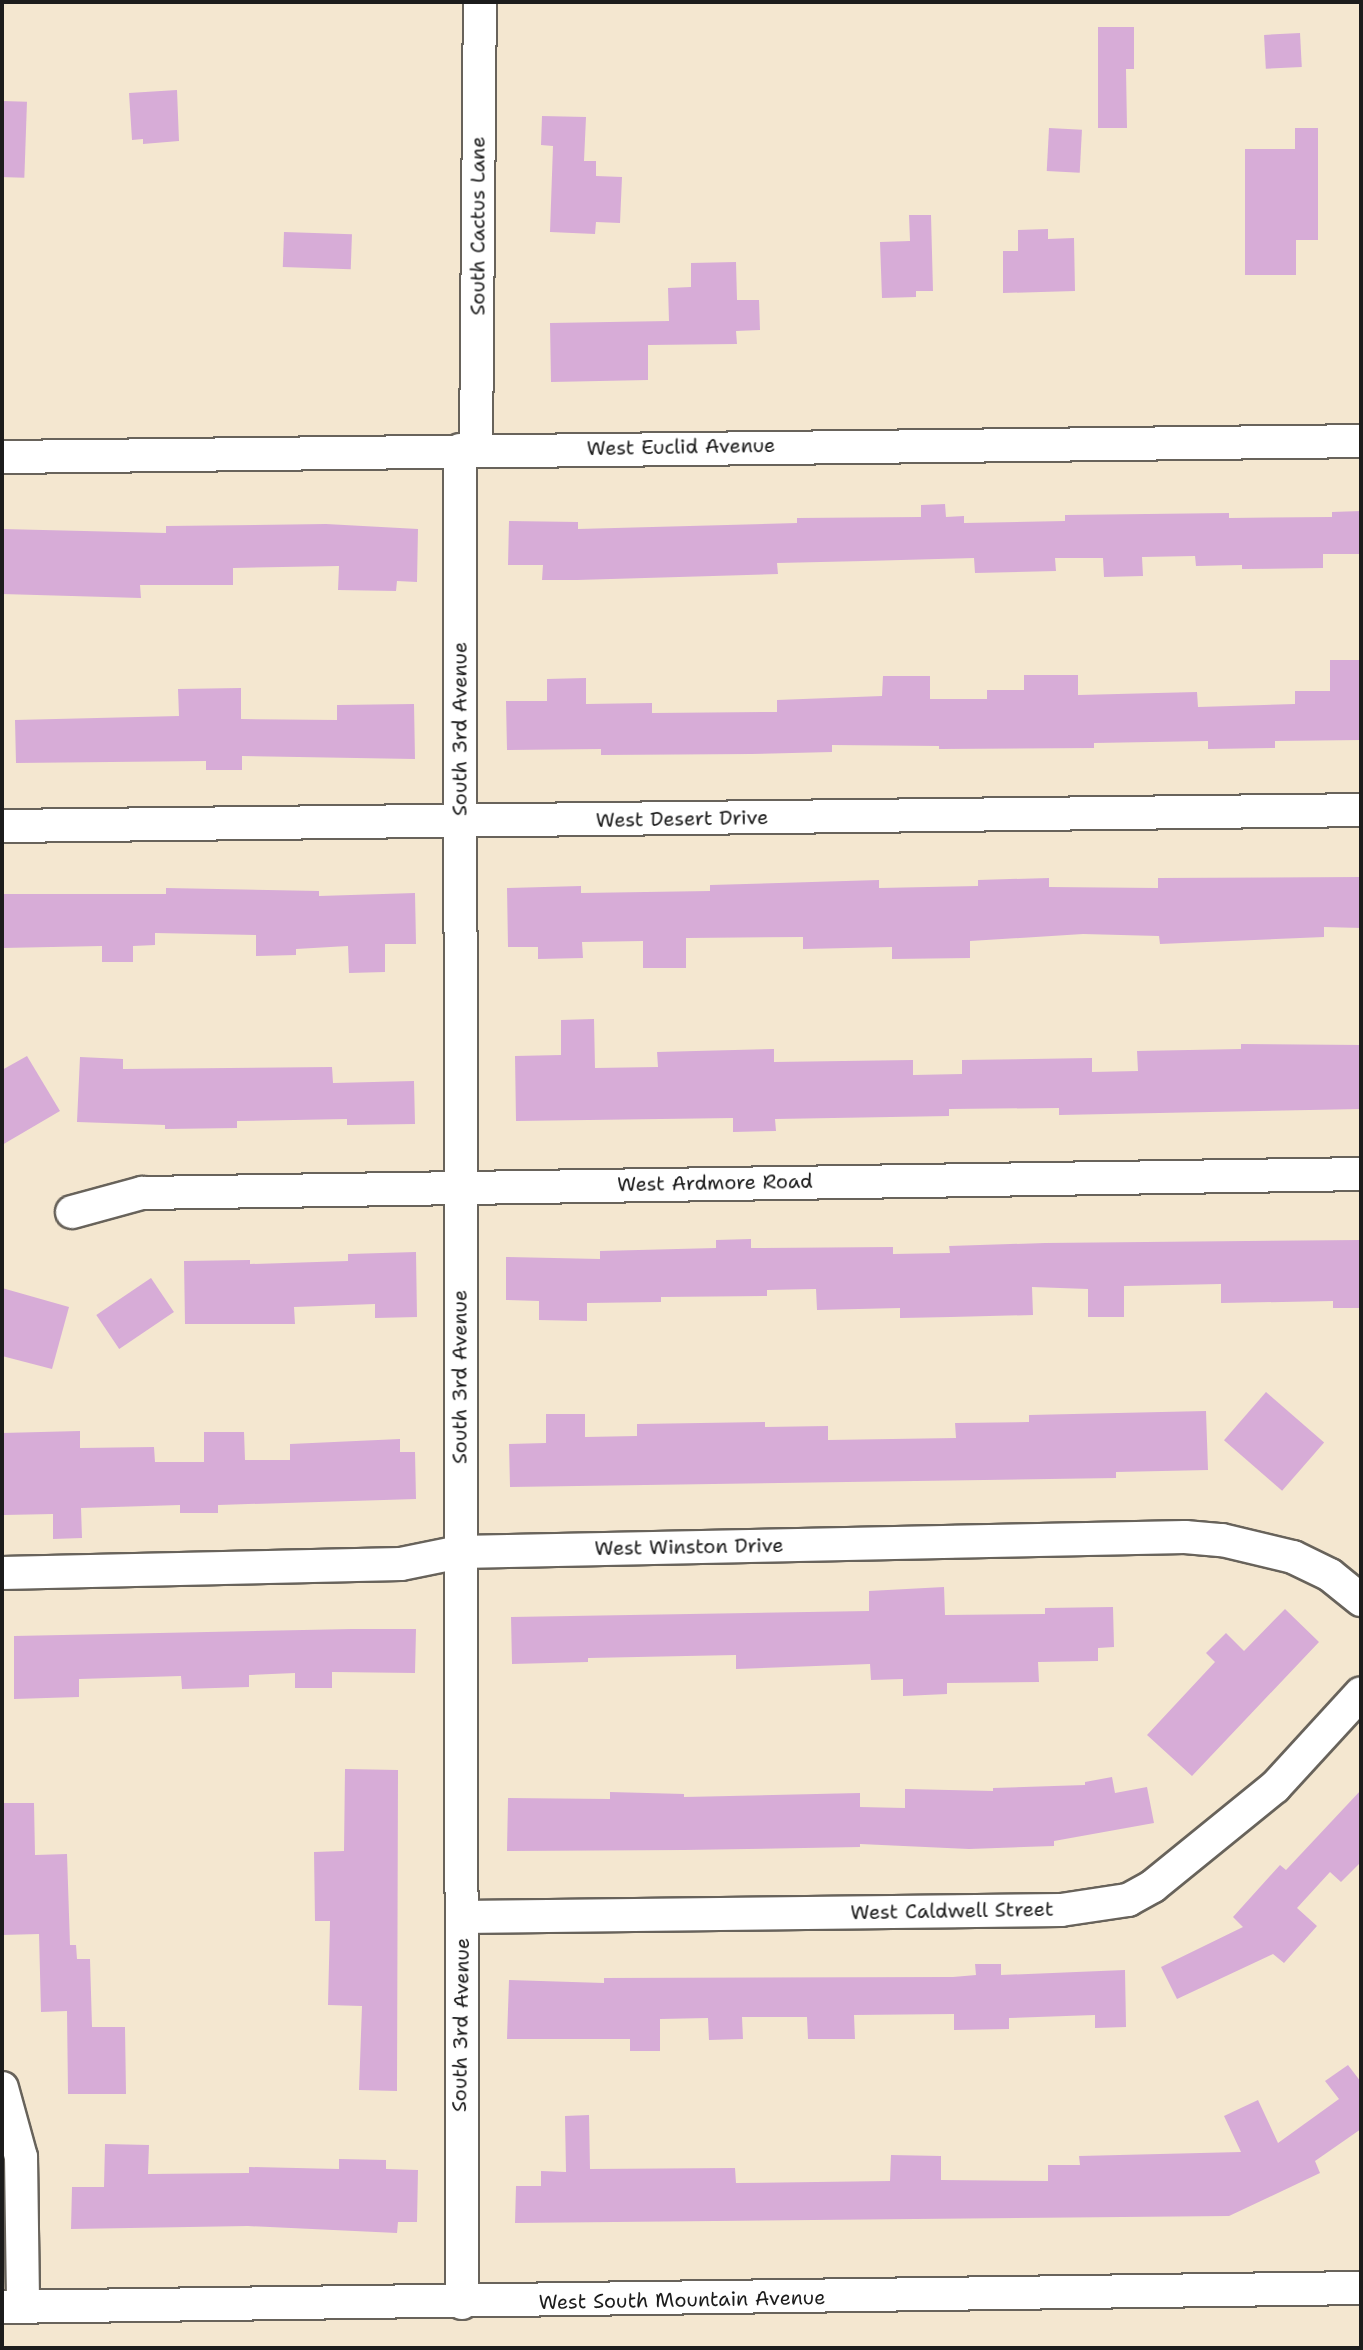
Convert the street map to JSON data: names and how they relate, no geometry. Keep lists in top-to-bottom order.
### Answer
{
  "streets": {
    "street": [
      "South Cactus Lane",
      "West Euclid Avenue",
      "South 3rd Avenue",
      "West Desert Drive",
      "West Ardmore Road",
      "West Winston Drive",
      "West Caldwell Street",
      "West South Mountain Avenue"
    ]
  },
  "crossings": [
    ["South Cactus Lane", "West Euclid Avenue"],
    ["South Cactus Lane", "South 3rd Avenue"],
    ["West Euclid Avenue", "South 3rd Avenue"],
    ["South 3rd Avenue", "West Desert Drive"],
    ["South 3rd Avenue", "West Ardmore Road"],
    ["South 3rd Avenue", "West Winston Drive"],
    ["South 3rd Avenue", "West Caldwell Street"],
    ["South 3rd Avenue", "West South Mountain Avenue"]
  ]
}
